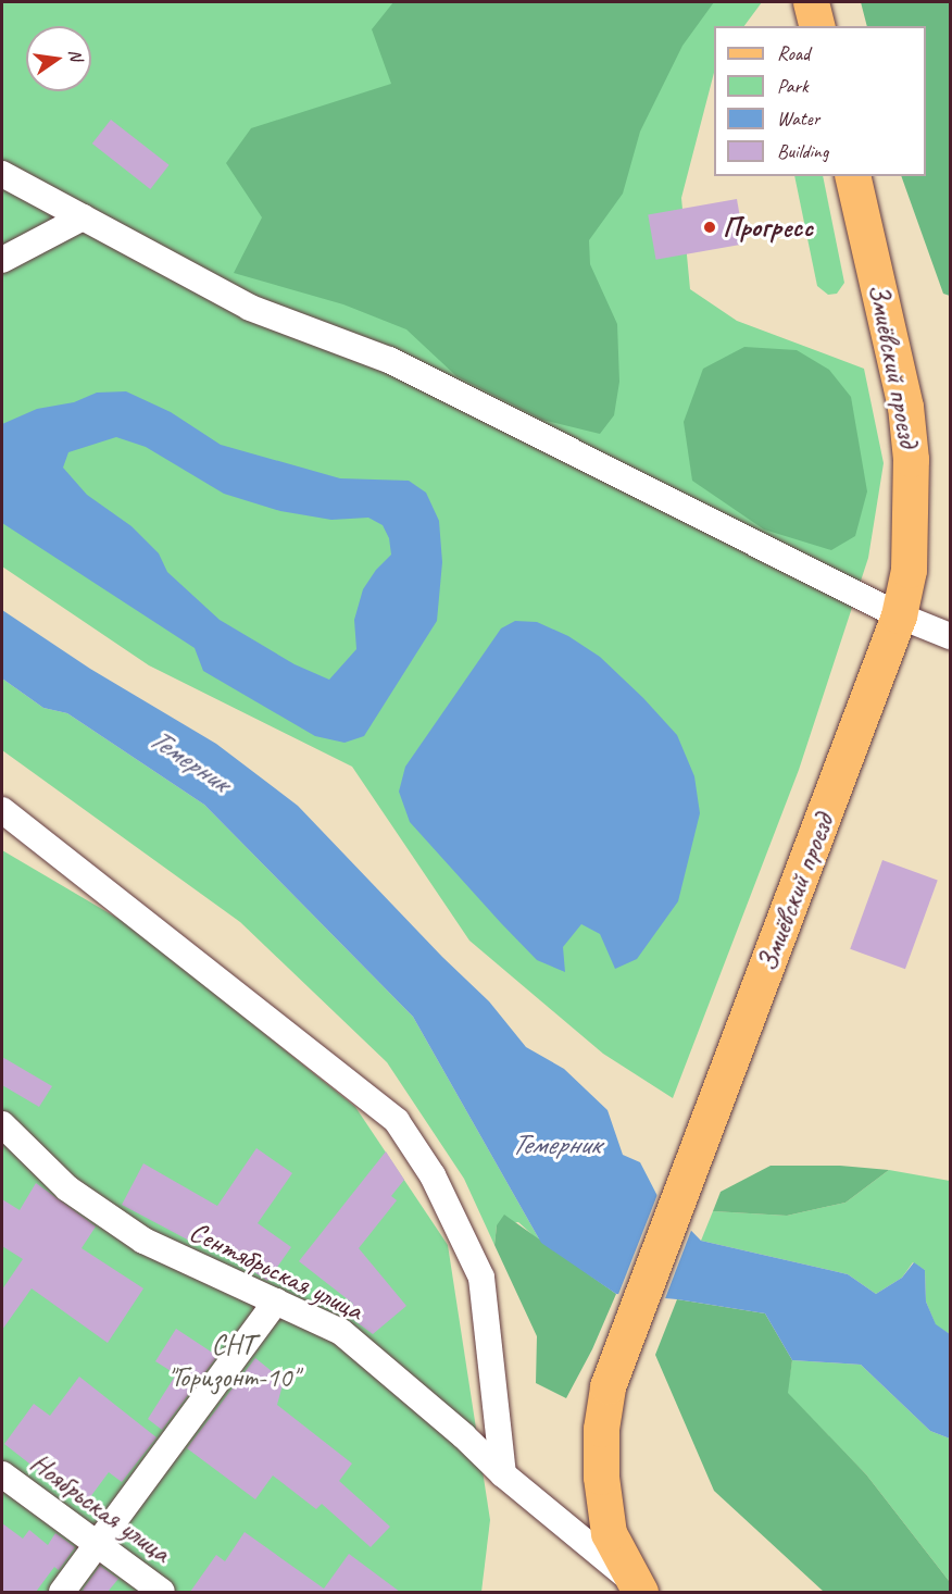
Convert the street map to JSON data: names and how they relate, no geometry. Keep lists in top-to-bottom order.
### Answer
{
  "streets": {
    "main road": ["Змиёвский проезд"],
    "street": ["Сентябрьская улица", "Ноябрьская улица"]
  },
  "crossings": [
    ["Змиёвский проезд", "Сентябрьская улица"]
  ],
  "water": ["Темерник"],
  "parks": ["СНТ \"Горизонт-10\""],
  "places": ["Прогресс"],
  "legend": [
    "Road",
    "Park",
    "Water",
    "Building"
  ],
  "north": "right"
}
